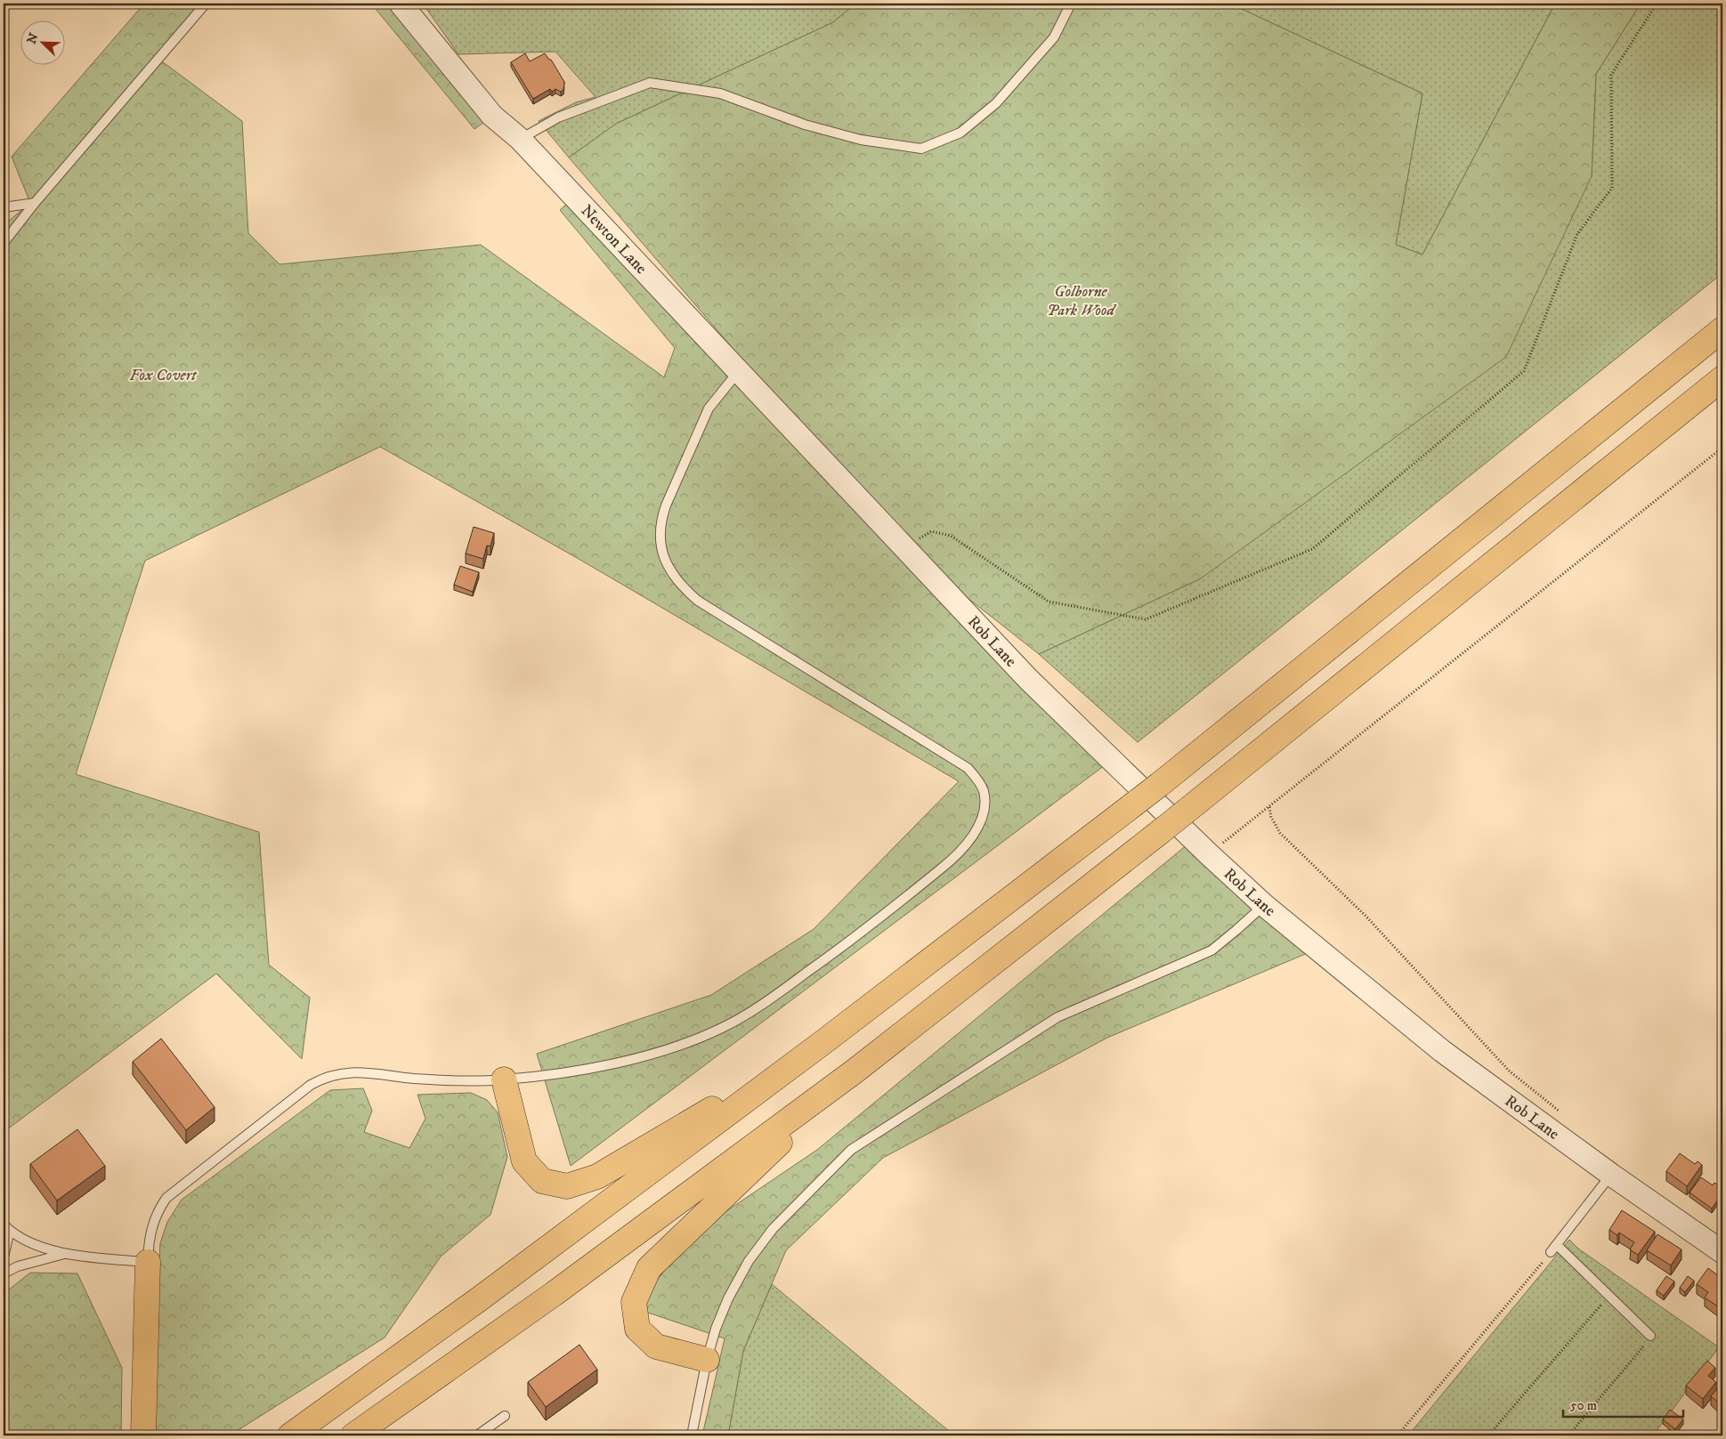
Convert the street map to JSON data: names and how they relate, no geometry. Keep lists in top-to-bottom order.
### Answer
{
  "streets": {
    "street": ["Newton Lane", "Rob Lane"]
  },
  "crossings": [
    ["Newton Lane", "Rob Lane"]
  ],
  "parks": ["Golborne Park Wood", "Fox Covert"],
  "scale_bar": "50 m",
  "north": "top left"
}
